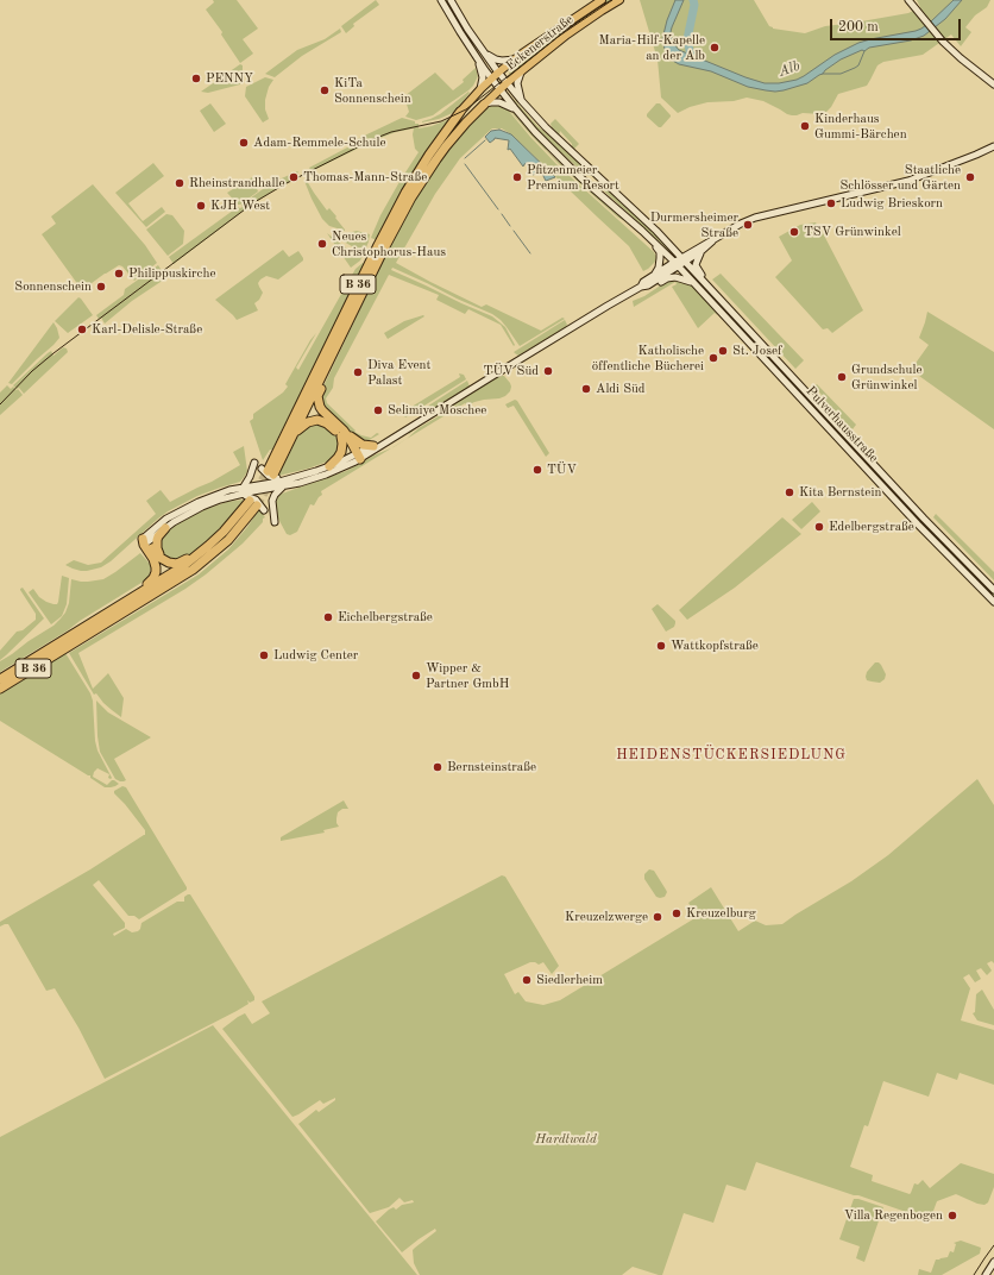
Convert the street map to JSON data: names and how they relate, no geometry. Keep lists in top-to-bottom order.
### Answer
{
  "streets": {
    "highway": ["B 36"],
    "main road": ["Eckenerstraße", "Pulverhausstraße"]
  },
  "crossings": [
    ["Eckenerstraße", "B 36"],
    ["Eckenerstraße", "Pulverhausstraße"]
  ],
  "districts": ["HEIDENSTÜCKERSIEDLUNG"],
  "water": ["Alb"],
  "parks": ["Hardtwald"],
  "places": [
    "Maria-Hilf-Kapelle an der Alb",
    "PENNY",
    "KiTa Sonnenschein",
    "Kinderhaus Gummi-Bärchen",
    "Adam-Remmele-Schule",
    "Thomas-Mann-Straße",
    "Pfitzenmeier Premium Resort",
    "Staatliche Schlösser und Gärten",
    "Rheinstrandhalle",
    "Ludwig Brieskorn",
    "KJH West",
    "Durmersheimer Straße",
    "TSV Grünwinkel",
    "Neues Christophorus-Haus",
    "Philippuskirche",
    "Sonnenschein",
    "Karl-Delisle-Straße",
    "St. Josef",
    "Katholische öffentliche Bücherei",
    "TÜV Süd",
    "Diva Event Palast",
    "Grundschule Grünwinkel",
    "Aldi Süd",
    "Selimiye Moschee",
    "TÜV",
    "Kita Bernstein",
    "Edelbergstraße",
    "Eichelbergstraße",
    "Wattkopfstraße",
    "Ludwig Center",
    "Wipper & Partner GmbH",
    "Bernsteinstraße",
    "Kreuzelburg",
    "Kreuzelzwerge",
    "Siedlerheim",
    "Villa Regenbogen"
  ],
  "scale_bar": "200 m"
}
